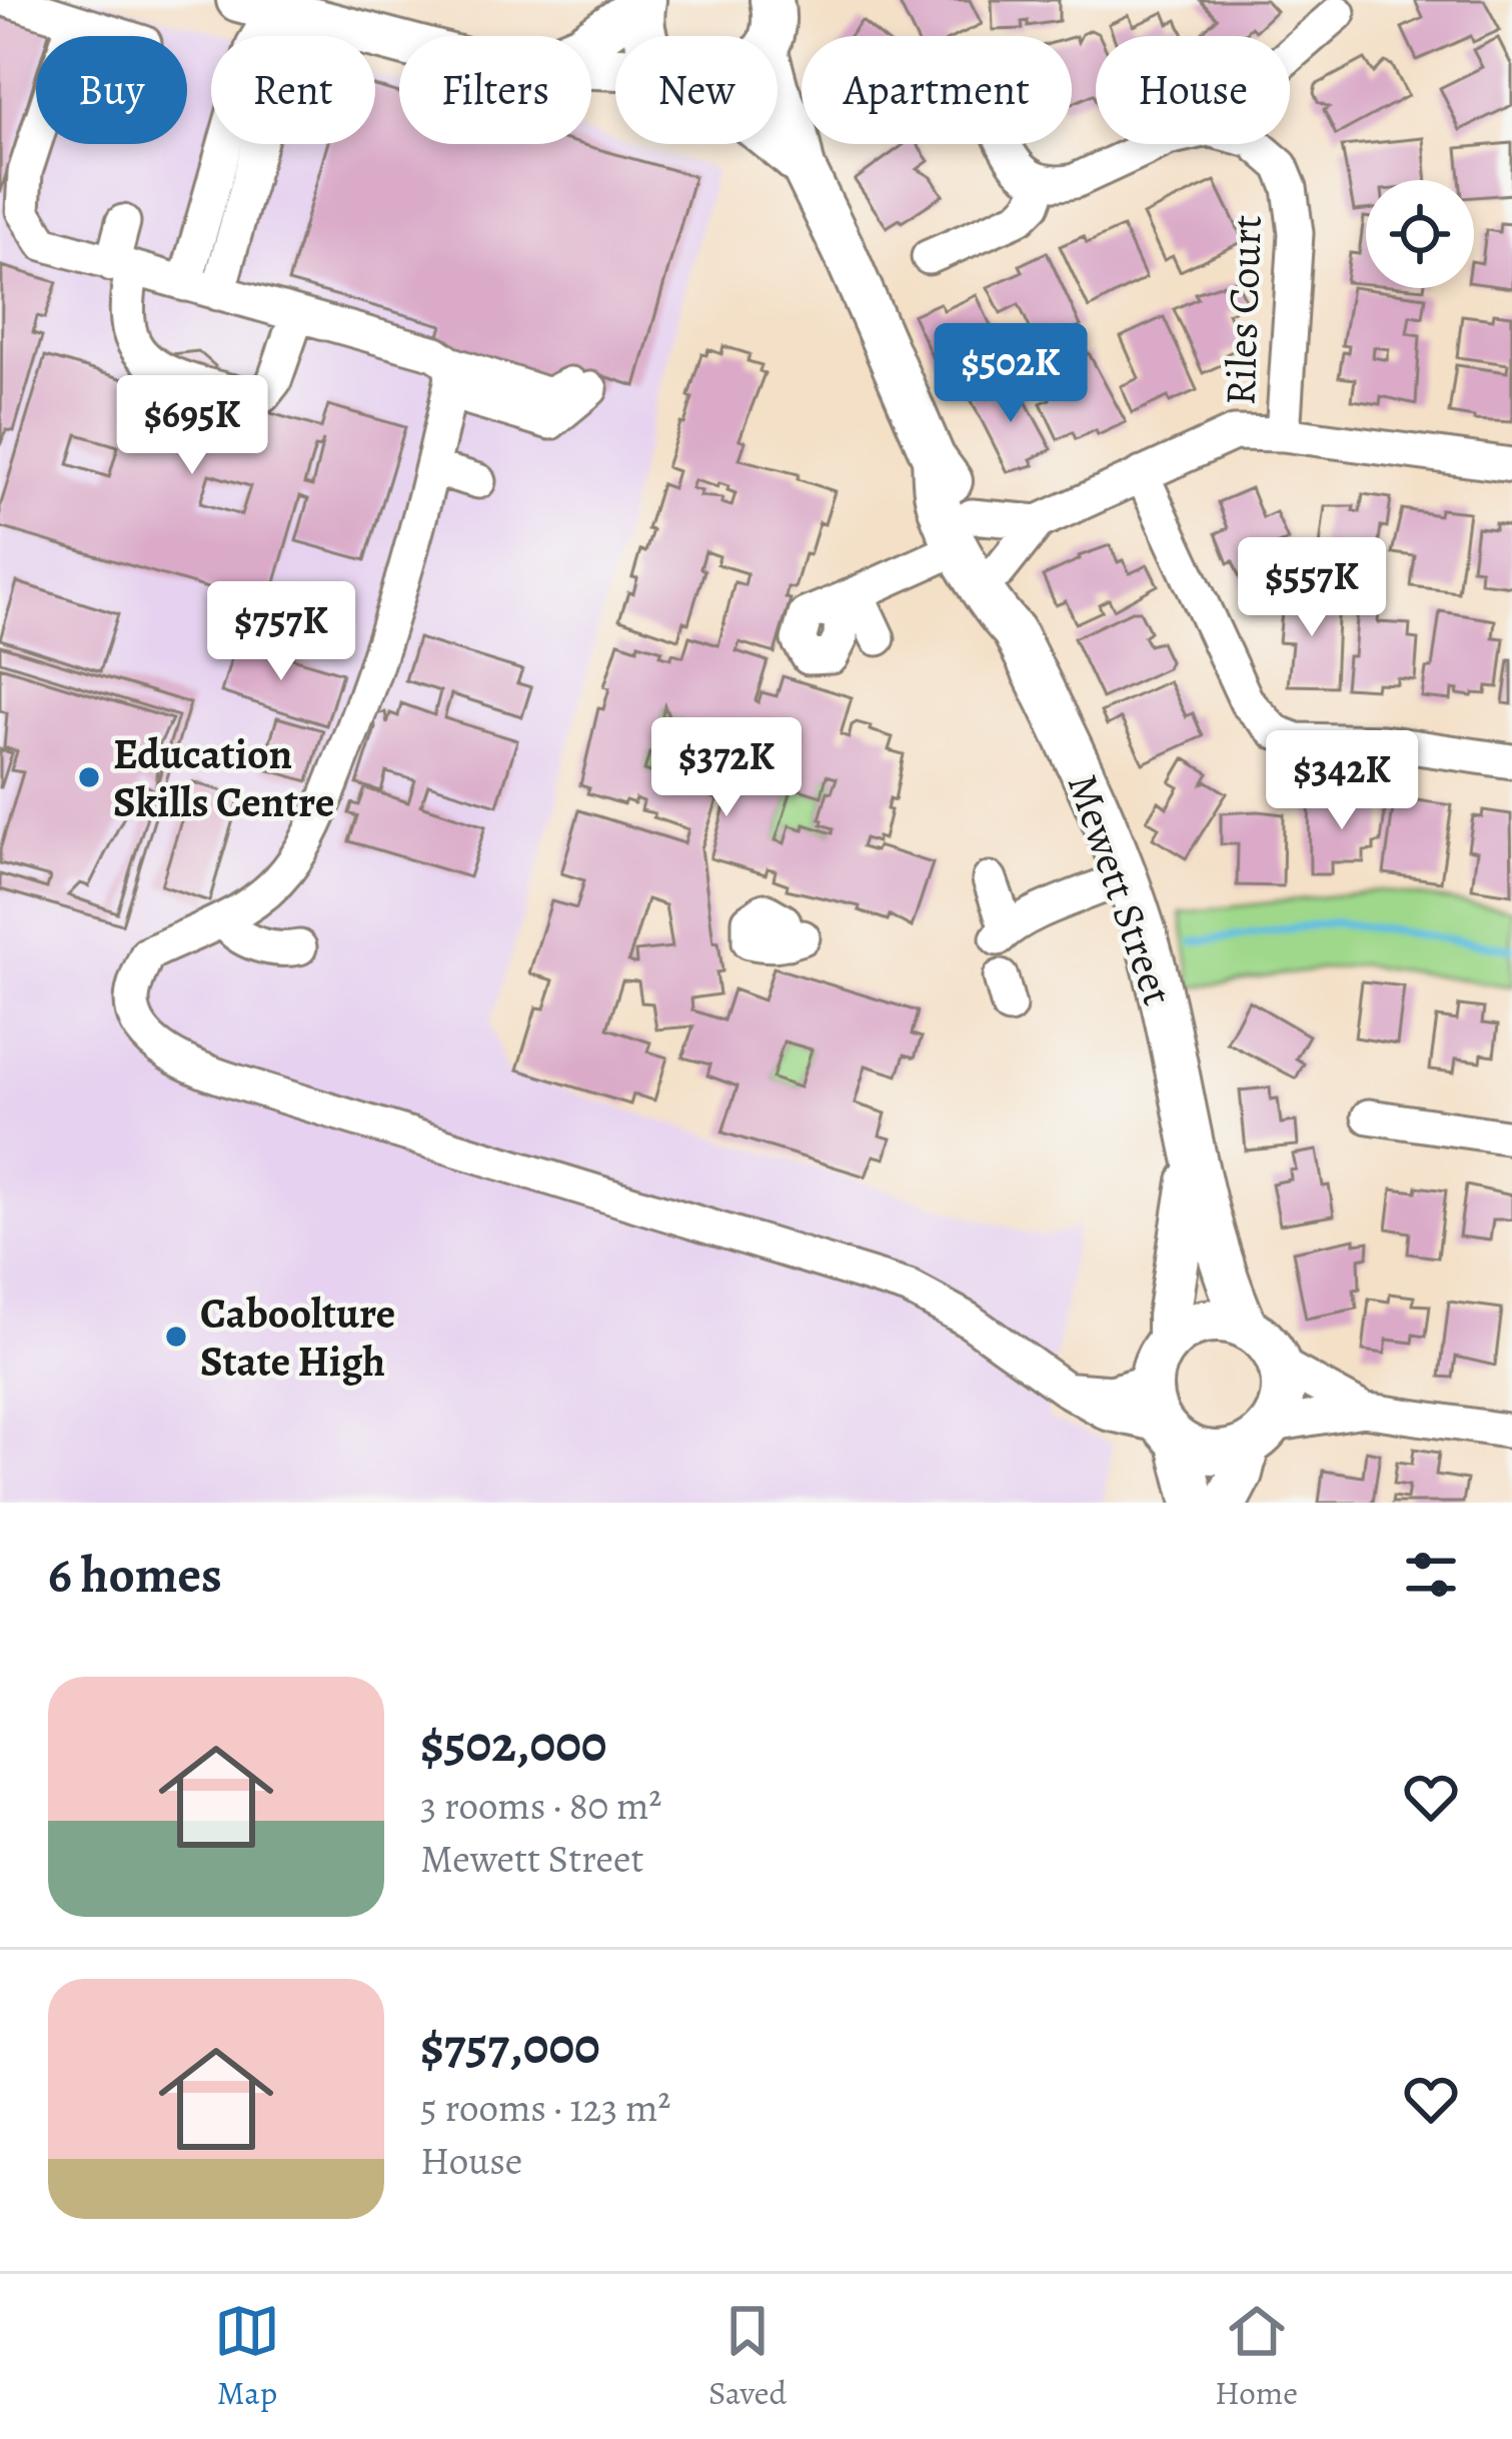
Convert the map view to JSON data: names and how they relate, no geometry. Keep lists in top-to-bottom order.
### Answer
{
  "streets": {
    "main road": ["Mewett Street"],
    "street": ["Riles Court"]
  },
  "places": ["Education Skills Centre", "Caboolture State High"],
  "page": {
    "chip": [
      "Buy",
      "Rent",
      "Filters",
      "New",
      "Apartment",
      "House"
    ],
    "price": [
      "$502K",
      "$695K",
      "$557K",
      "$757K",
      "$372K",
      "$342K"
    ],
    "heading": "6 homes",
    "list": [
      {
        "name": "$502,000",
        "note": "3 rooms · 80 m² · Mewett Street"
      },
      {
        "name": "$757,000",
        "note": "5 rooms · 123 m² · House"
      }
    ],
    "tabs": ["Map", "Saved", "Home"]
  }
}
